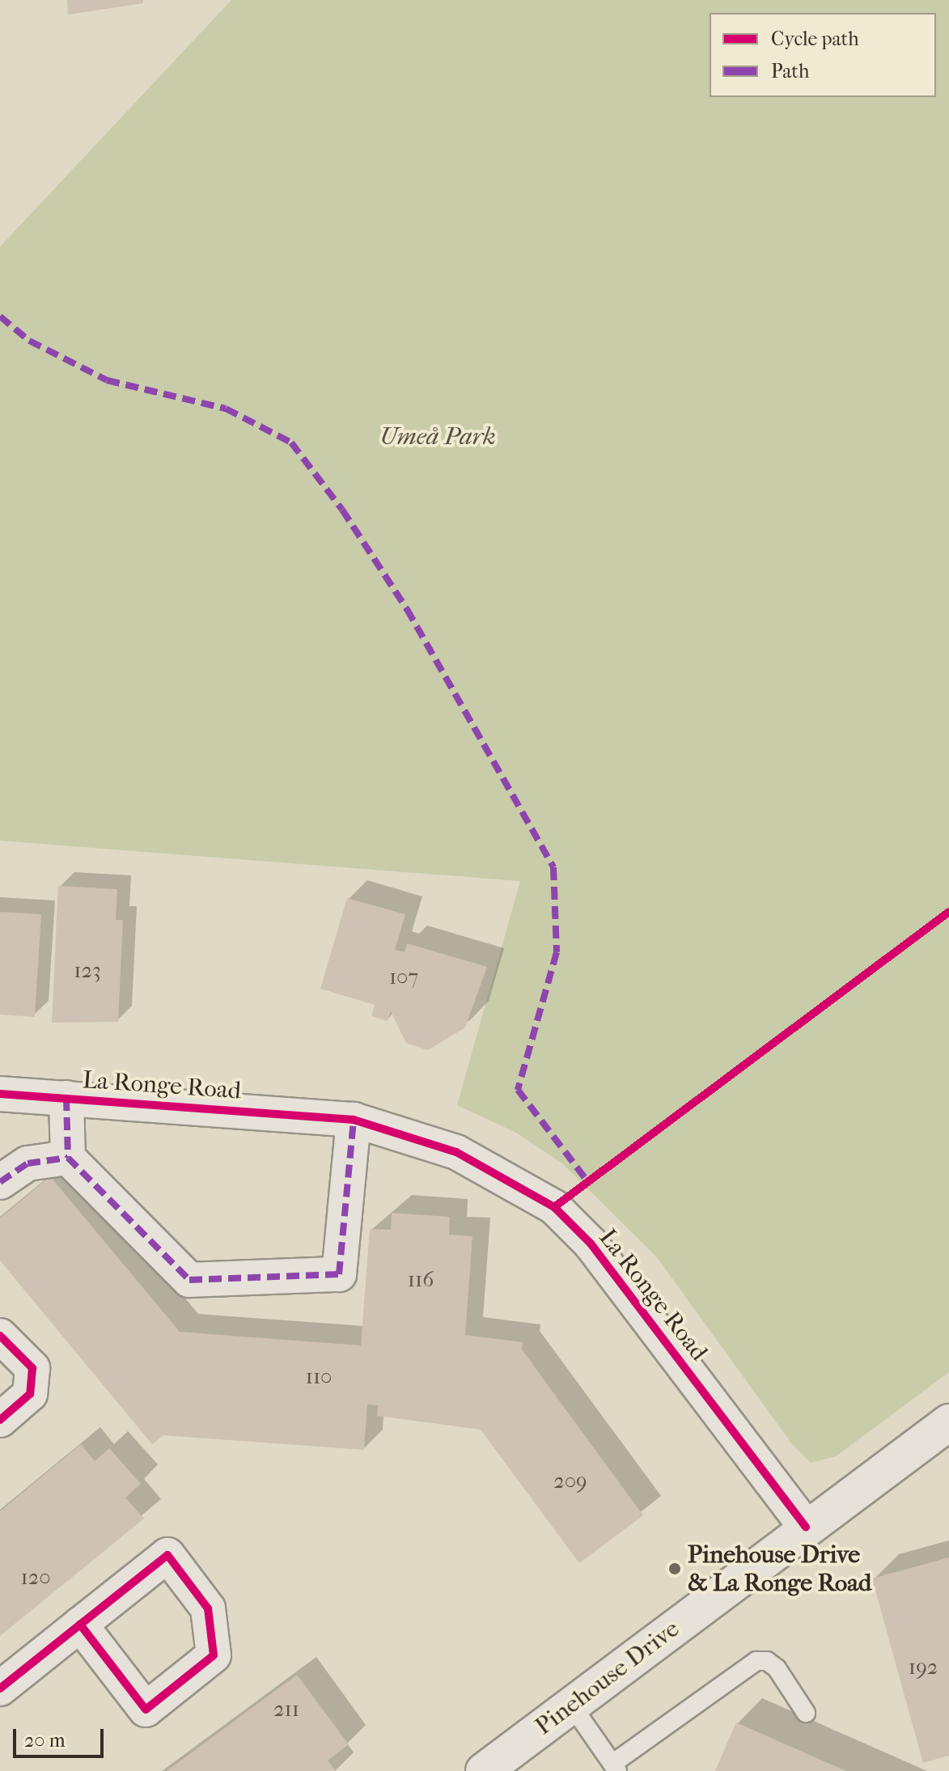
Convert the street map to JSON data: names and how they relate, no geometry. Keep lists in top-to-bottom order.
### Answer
{
  "streets": {
    "street": ["La Ronge Road", "Pinehouse Drive"]
  },
  "crossings": [
    ["La Ronge Road", "Pinehouse Drive"]
  ],
  "parks": ["Umeå Park"],
  "places": ["Pinehouse Drive & La Ronge Road"],
  "house_numbers": [
    "123",
    "107",
    "116",
    "110",
    "209",
    "120",
    "192",
    "211"
  ],
  "legend": ["Cycle path", "Path"],
  "scale_bar": "20 m"
}
